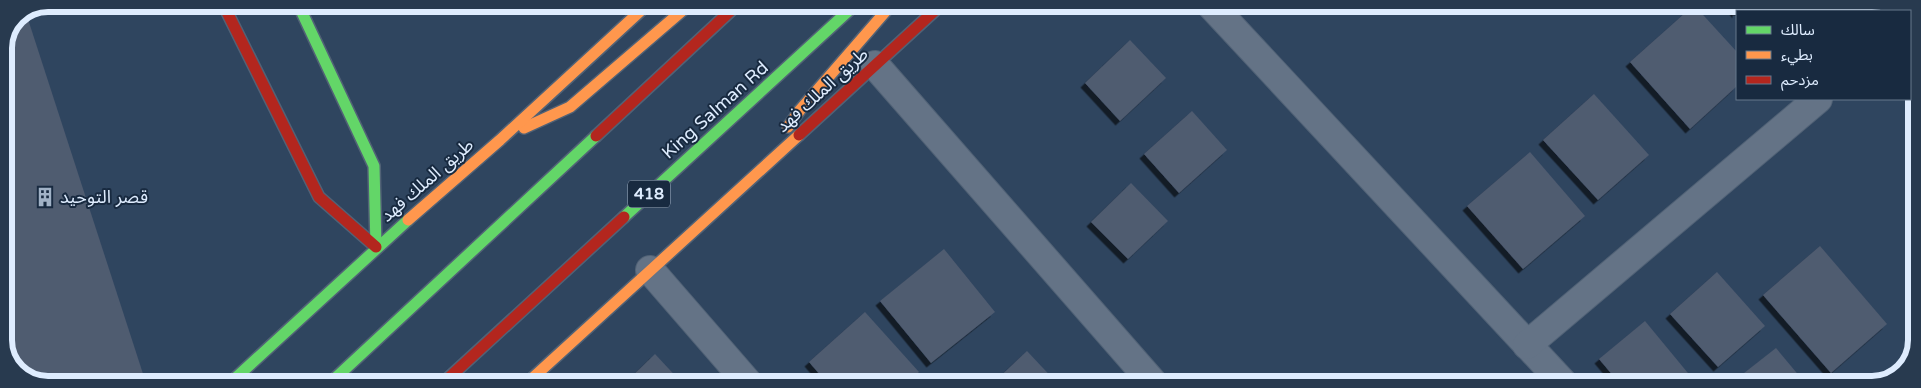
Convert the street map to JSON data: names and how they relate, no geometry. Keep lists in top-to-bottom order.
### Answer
{
  "streets": {
    "main road": ["طريق الملك فهد", "King Salman Rd", "418"]
  },
  "places": {
    "building": ["قصر التوحيد"]
  },
  "legend": ["سالك", "بطيء", "مزدحم"]
}
